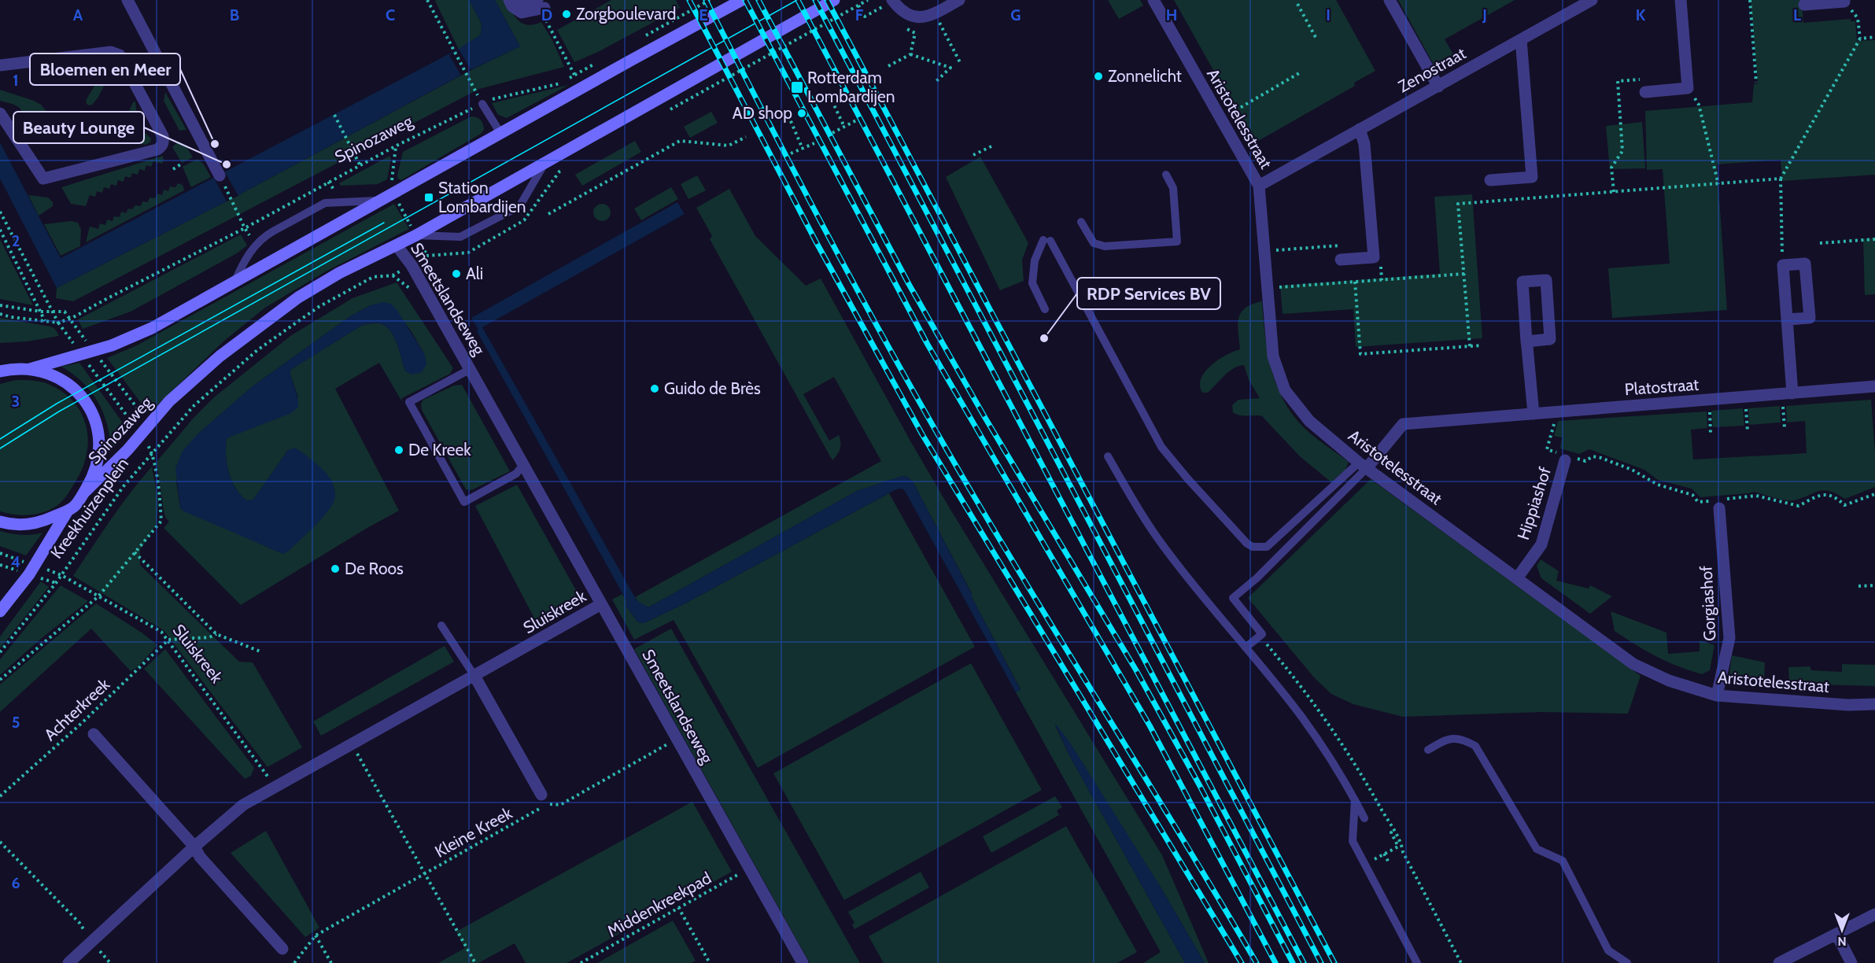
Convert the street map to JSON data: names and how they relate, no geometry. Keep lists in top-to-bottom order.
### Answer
{
  "streets": {
    "main road": ["Spinozaweg", "Kreekhuizenplein"],
    "street": [
      "Zenostraat",
      "Aristotelesstraat",
      "Smeetslandseweg",
      "Platostraat",
      "Hippiashof",
      "Gorgiashof",
      "Sluiskreek"
    ],
    "path": ["Achterkreek", "Kleine Kreek", "Middenkreekpad"]
  },
  "crossings": [
    ["Zenostraat", "Aristotelesstraat"],
    ["Aristotelesstraat", "Platostraat"],
    ["Aristotelesstraat", "Hippiashof"],
    ["Aristotelesstraat", "Gorgiashof"],
    ["Spinozaweg", "Smeetslandseweg"],
    ["Spinozaweg", "Kreekhuizenplein"],
    ["Smeetslandseweg", "Sluiskreek"],
    ["Smeetslandseweg", "Kleine Kreek"],
    ["Smeetslandseweg", "Middenkreekpad"],
    ["Kreekhuizenplein", "Sluiskreek"],
    ["Sluiskreek", "Achterkreek"]
  ],
  "places": {
    "other": [
      "Zorgboulevard",
      "Zonnelicht",
      "AD shop",
      "Bloemen en Meer",
      "Beauty Lounge",
      "Ali",
      "RDP Services BV",
      "Guido de Brès",
      "De Kreek",
      "De Roos"
    ],
    "transit": ["Rotterdam Lombardijen", "Station Lombardijen"]
  },
  "north": "bottom",
  "grid": {
    "columns": [
      "A",
      "B",
      "C",
      "D",
      "E",
      "F",
      "G",
      "H",
      "I",
      "J",
      "K",
      "L"
    ],
    "rows": [
      "1",
      "2",
      "3",
      "4",
      "5",
      "6"
    ]
  }
}
